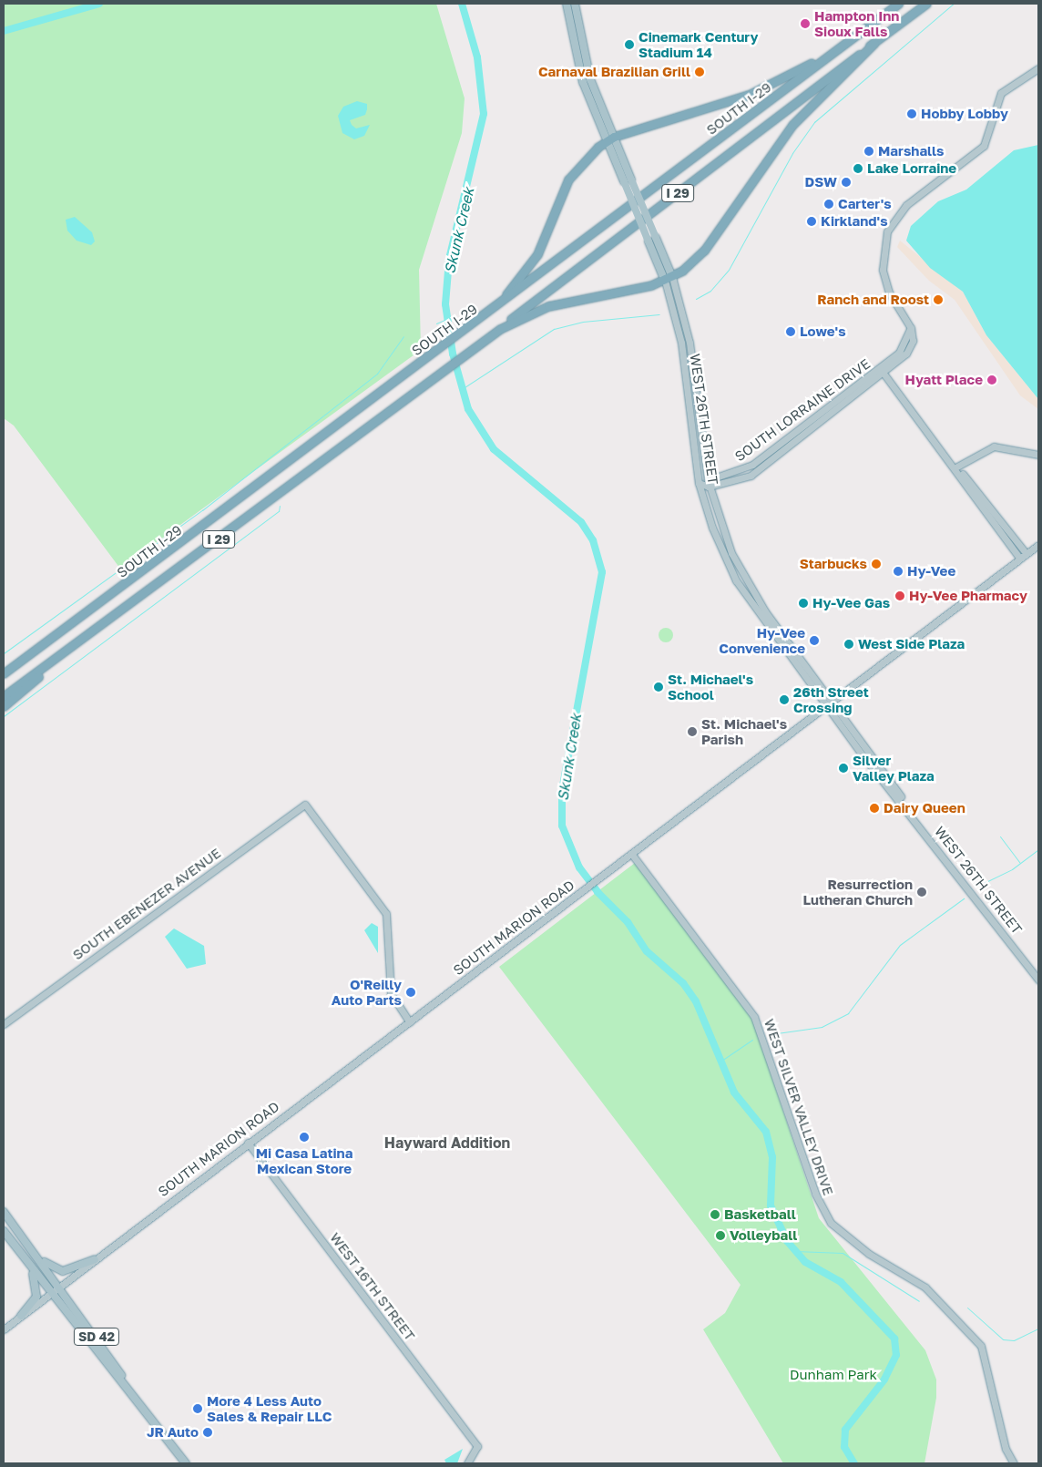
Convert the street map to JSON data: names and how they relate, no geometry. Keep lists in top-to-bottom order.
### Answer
{
  "streets": {
    "highway": ["SOUTH I-29", "I 29"],
    "main road": [
      "SOUTH LORRAINE DRIVE",
      "WEST 26TH STREET",
      "SOUTH EBENEZER AVENUE",
      "SOUTH MARION ROAD",
      "WEST SILVER VALLEY DRIVE",
      "WEST 16TH STREET",
      "SD 42"
    ]
  },
  "crossings": [
    ["SOUTH LORRAINE DRIVE", "WEST 26TH STREET"],
    ["WEST 26TH STREET", "SOUTH MARION ROAD"],
    ["SOUTH EBENEZER AVENUE", "SOUTH MARION ROAD"],
    ["SOUTH MARION ROAD", "WEST SILVER VALLEY DRIVE"],
    ["SOUTH MARION ROAD", "WEST 16TH STREET"],
    ["SOUTH MARION ROAD", "SD 42"]
  ],
  "districts": ["Hayward Addition"],
  "water": ["Skunk Creek"],
  "parks": ["Dunham Park"],
  "places": [
    "Hampton Inn Sioux Falls",
    "Cinemark Century Stadium 14",
    "Carnaval Brazilian Grill",
    "Hobby Lobby",
    "Marshalls",
    "Lake Lorraine",
    "DSW",
    "Carter's",
    "Kirkland's",
    "Ranch and Roost",
    "Lowe's",
    "Hyatt Place",
    "Starbucks",
    "Hy-Vee",
    "Hy-Vee Pharmacy",
    "Hy-Vee Gas",
    "Hy-Vee Convenience",
    "West Side Plaza",
    "St. Michael's School",
    "26th Street Crossing",
    "St. Michael's Parish",
    "Silver Valley Plaza",
    "Dairy Queen",
    "Resurrection Lutheran Church",
    "O'Reilly Auto Parts",
    "Mi Casa Latina Mexican Store",
    "Basketball",
    "Volleyball",
    "More 4 Less Auto Sales & Repair LLC",
    "JR Auto"
  ]
}
